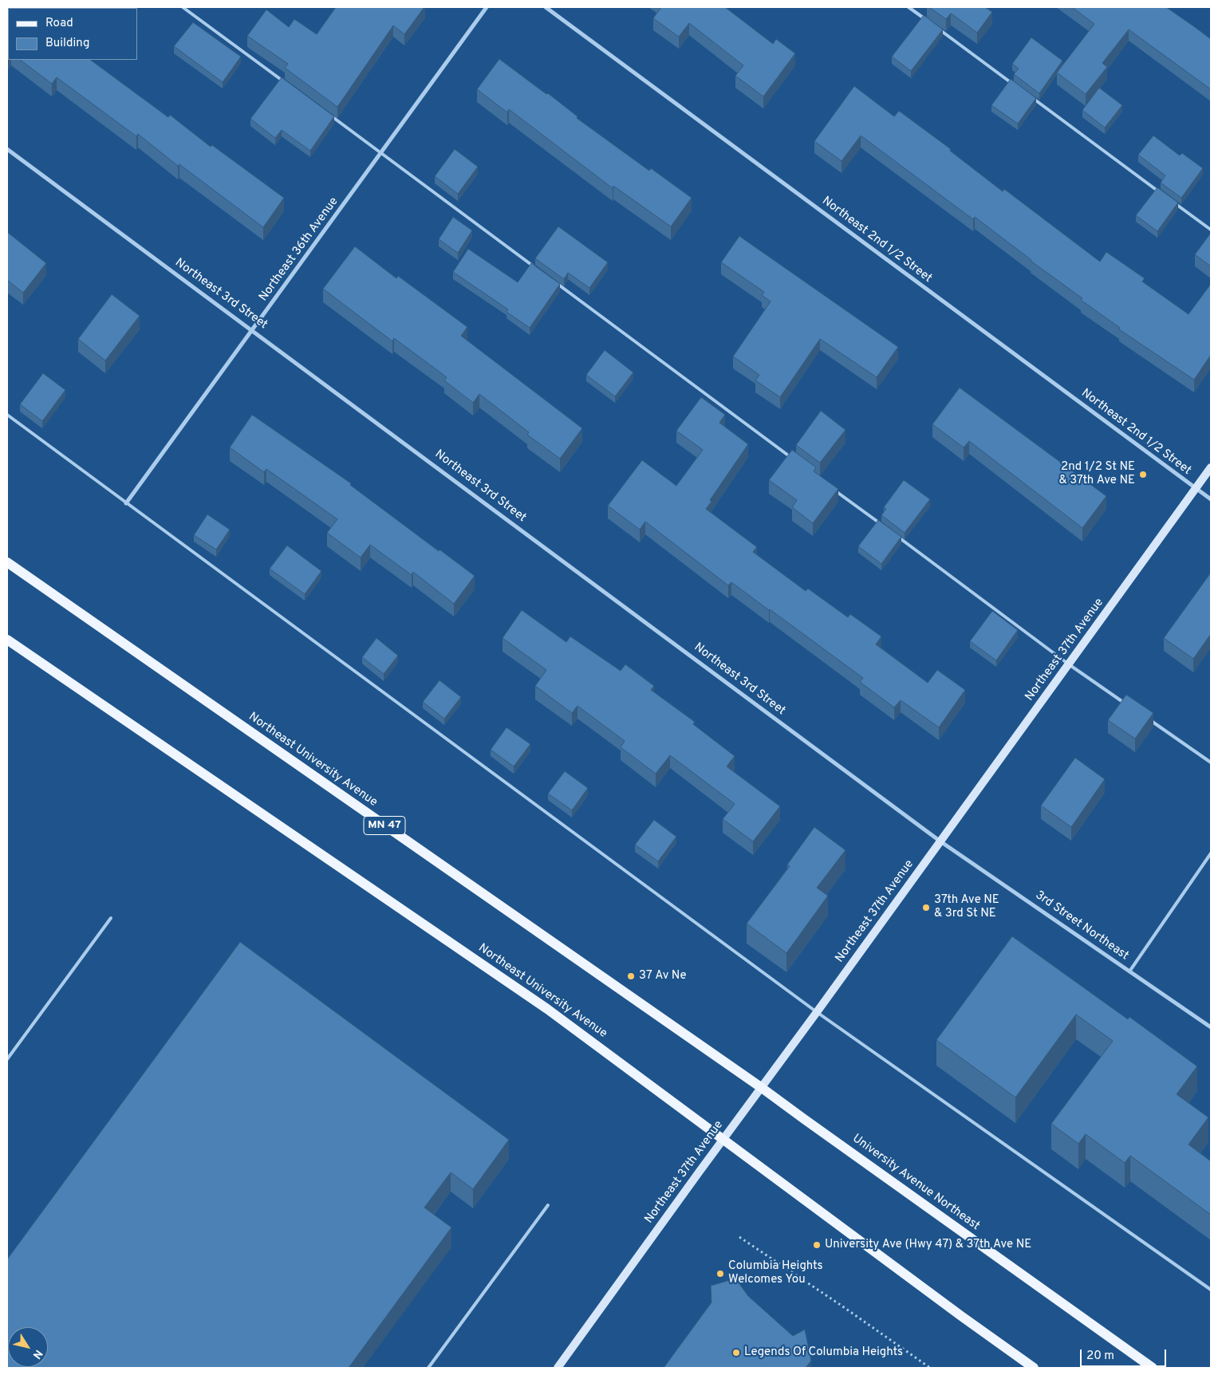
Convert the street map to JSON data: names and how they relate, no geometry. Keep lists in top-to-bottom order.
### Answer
{
  "streets": {
    "main road": ["Northeast University Avenue", "MN 47", "University Avenue Northeast"],
    "street": [
      "Northeast 2nd 1/2 Street",
      "Northeast 36th Avenue",
      "Northeast 3rd Street",
      "Northeast 37th Avenue",
      "3rd Street Northeast"
    ]
  },
  "crossings": [
    ["Northeast 2nd 1/2 Street", "Northeast 37th Avenue"],
    ["Northeast 36th Avenue", "Northeast 3rd Street"],
    ["Northeast 3rd Street", "Northeast 37th Avenue"],
    ["Northeast 3rd Street", "3rd Street Northeast"],
    ["Northeast 37th Avenue", "Northeast University Avenue"],
    ["Northeast 37th Avenue", "3rd Street Northeast"],
    ["Northeast 37th Avenue", "University Avenue Northeast"],
    ["Northeast University Avenue", "University Avenue Northeast"]
  ],
  "places": [
    "2nd 1/2 St NE & 37th Ave NE",
    "37th Ave NE & 3rd St NE",
    "37 Av Ne",
    "University Ave (Hwy 47) & 37th Ave NE",
    "Columbia Heights Welcomes You",
    "Legends Of Columbia Heights"
  ],
  "legend": ["Road", "Building"],
  "scale_bar": "20 m",
  "north": "bottom right"
}
